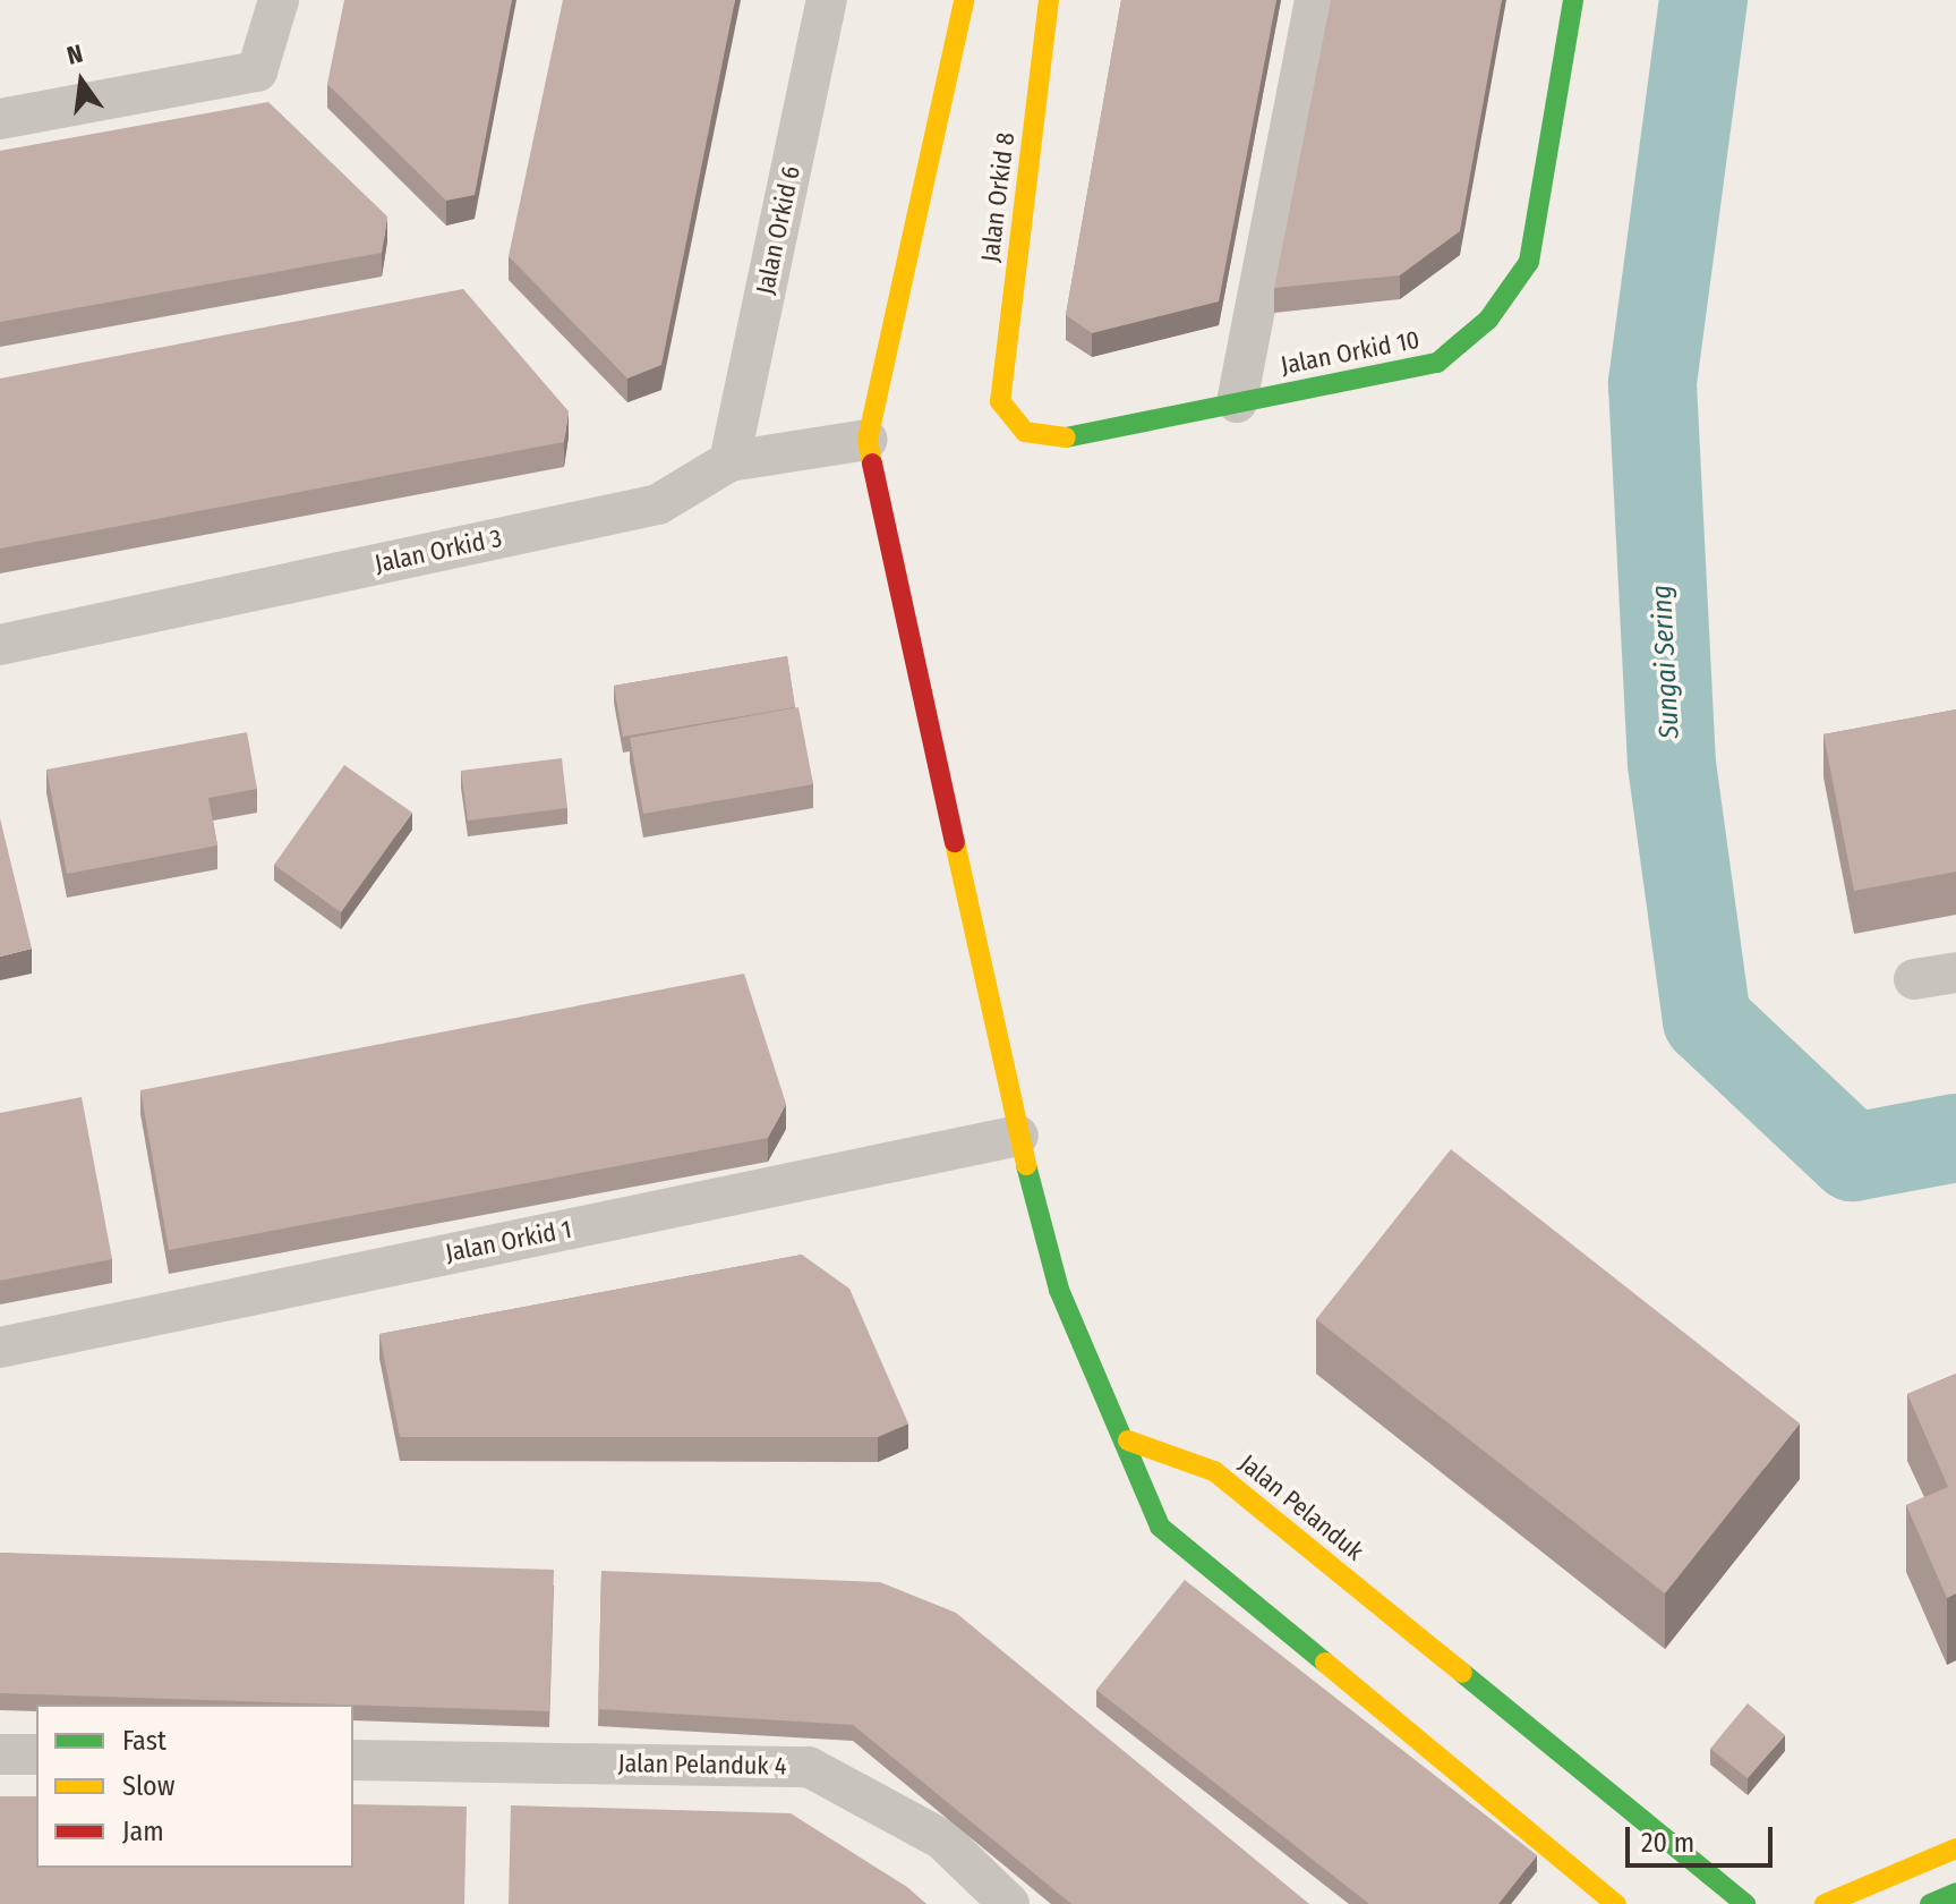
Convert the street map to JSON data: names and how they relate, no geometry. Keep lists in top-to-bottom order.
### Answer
{
  "streets": {
    "street": [
      "Jalan Orkid 8",
      "Jalan Orkid 6",
      "Jalan Orkid 10",
      "Jalan Orkid 3",
      "Jalan Orkid 1",
      "Jalan Pelanduk",
      "Jalan Pelanduk 4"
    ]
  },
  "crossings": [
    ["Jalan Orkid 8", "Jalan Orkid 10"],
    ["Jalan Orkid 6", "Jalan Orkid 3"]
  ],
  "water": ["Sungai Sering"],
  "legend": ["Fast", "Slow", "Jam"],
  "scale_bar": "20 m",
  "north": "top"
}
